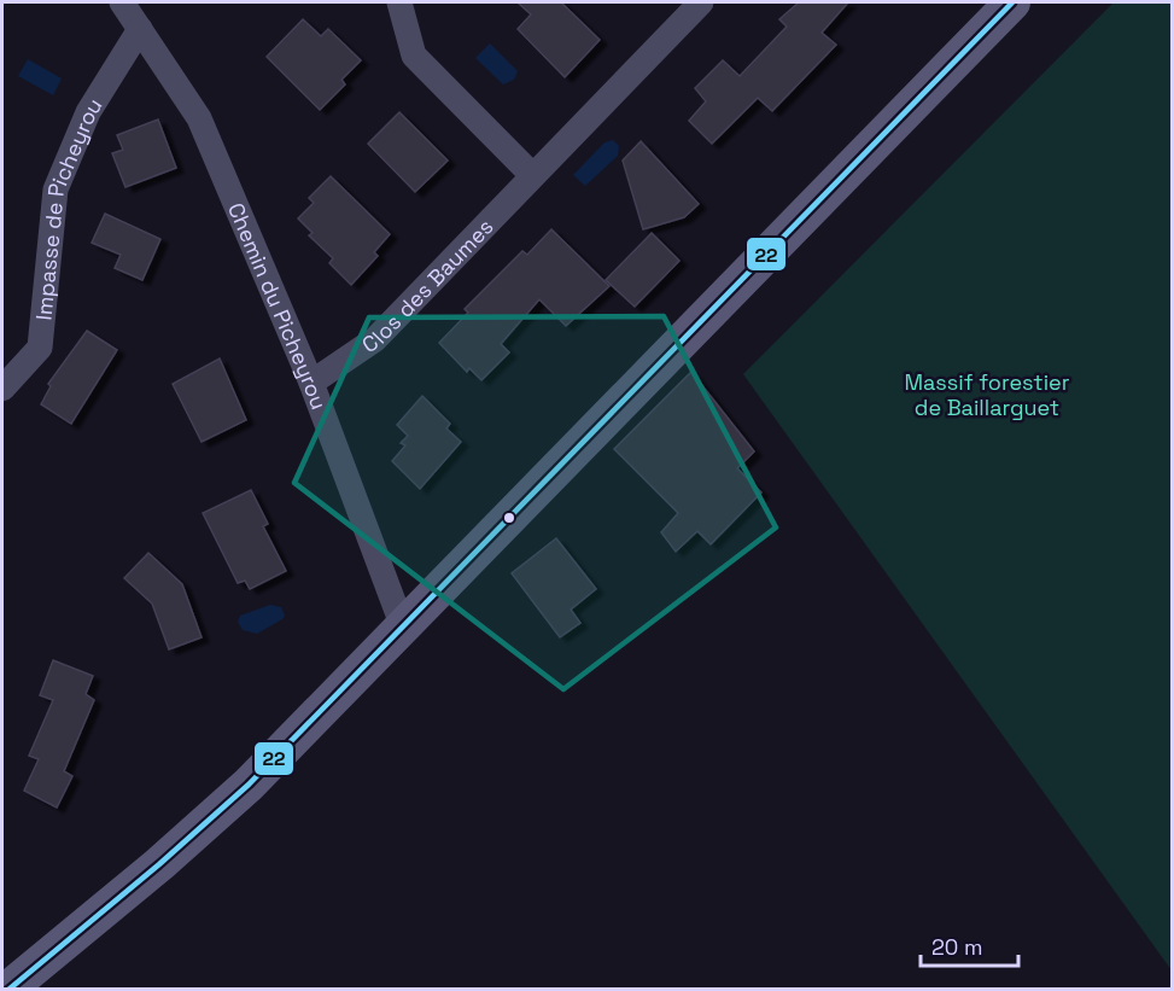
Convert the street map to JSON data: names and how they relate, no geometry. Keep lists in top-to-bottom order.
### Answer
{
  "streets": {
    "street": ["Impasse de Picheyrou", "Clos des Baumes", "Chemin du Picheyrou"]
  },
  "crossings": [
    ["Impasse de Picheyrou", "Chemin du Picheyrou"],
    ["Clos des Baumes", "Chemin du Picheyrou"]
  ],
  "parks": ["Massif forestier de Baillarguet"],
  "lines": ["transit line 22"],
  "scale_bar": "20 m"
}
